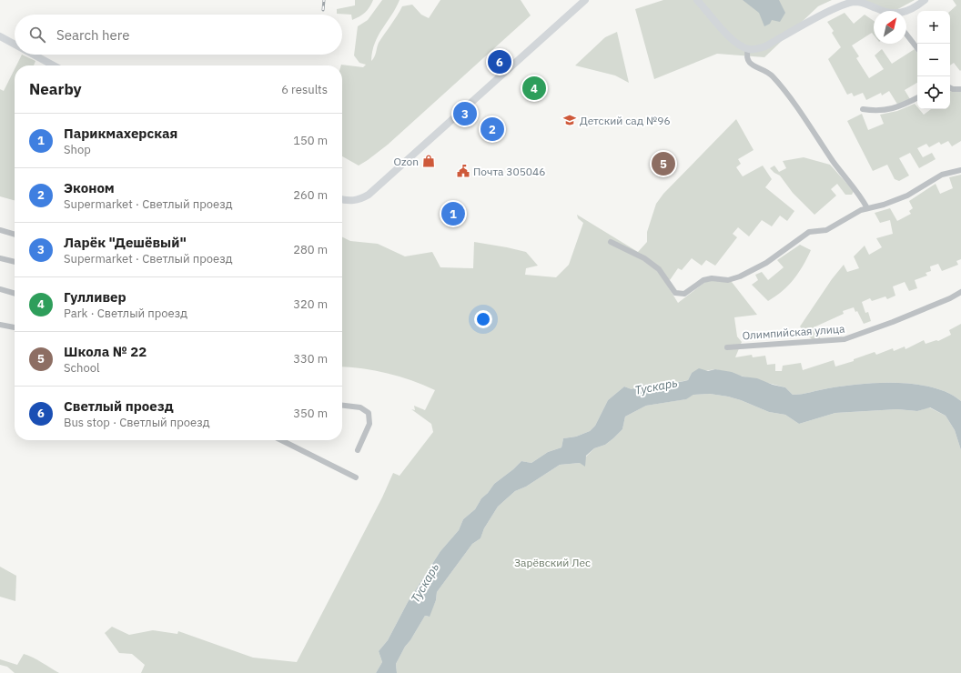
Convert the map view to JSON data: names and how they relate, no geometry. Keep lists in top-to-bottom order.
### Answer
{
  "streets": {
    "street": ["Олимпийская улица"]
  },
  "water": ["Тускарь"],
  "parks": ["Зарёвский Лес"],
  "places": {
    "school or university": ["Детский сад №96"],
    "shop": ["Ozon"],
    "public building": ["Почта 305046"]
  },
  "north": "top right",
  "page": {
    "map_buttons": ["+", "−"],
    "search": "Search here",
    "pins": [
      "6",
      "4",
      "3",
      "2",
      "5",
      "1"
    ],
    "heading": ["Nearby", "6 results"],
    "list": [
      {
        "mark": "1",
        "name": "Парикмахерская",
        "note": "Shop",
        "value": "150 m"
      },
      {
        "mark": "2",
        "name": "Эконом",
        "note": "Supermarket · Светлый проезд",
        "value": "260 m"
      },
      {
        "mark": "3",
        "name": "Ларёк \"Дешёвый\"",
        "note": "Supermarket · Светлый проезд",
        "value": "280 m"
      },
      {
        "mark": "4",
        "name": "Гулливер",
        "note": "Park · Светлый проезд",
        "value": "320 m"
      },
      {
        "mark": "5",
        "name": "Школа № 22",
        "note": "School",
        "value": "330 m"
      },
      {
        "mark": "6",
        "name": "Светлый проезд",
        "note": "Bus stop · Светлый проезд",
        "value": "350 m"
      }
    ]
  }
}
